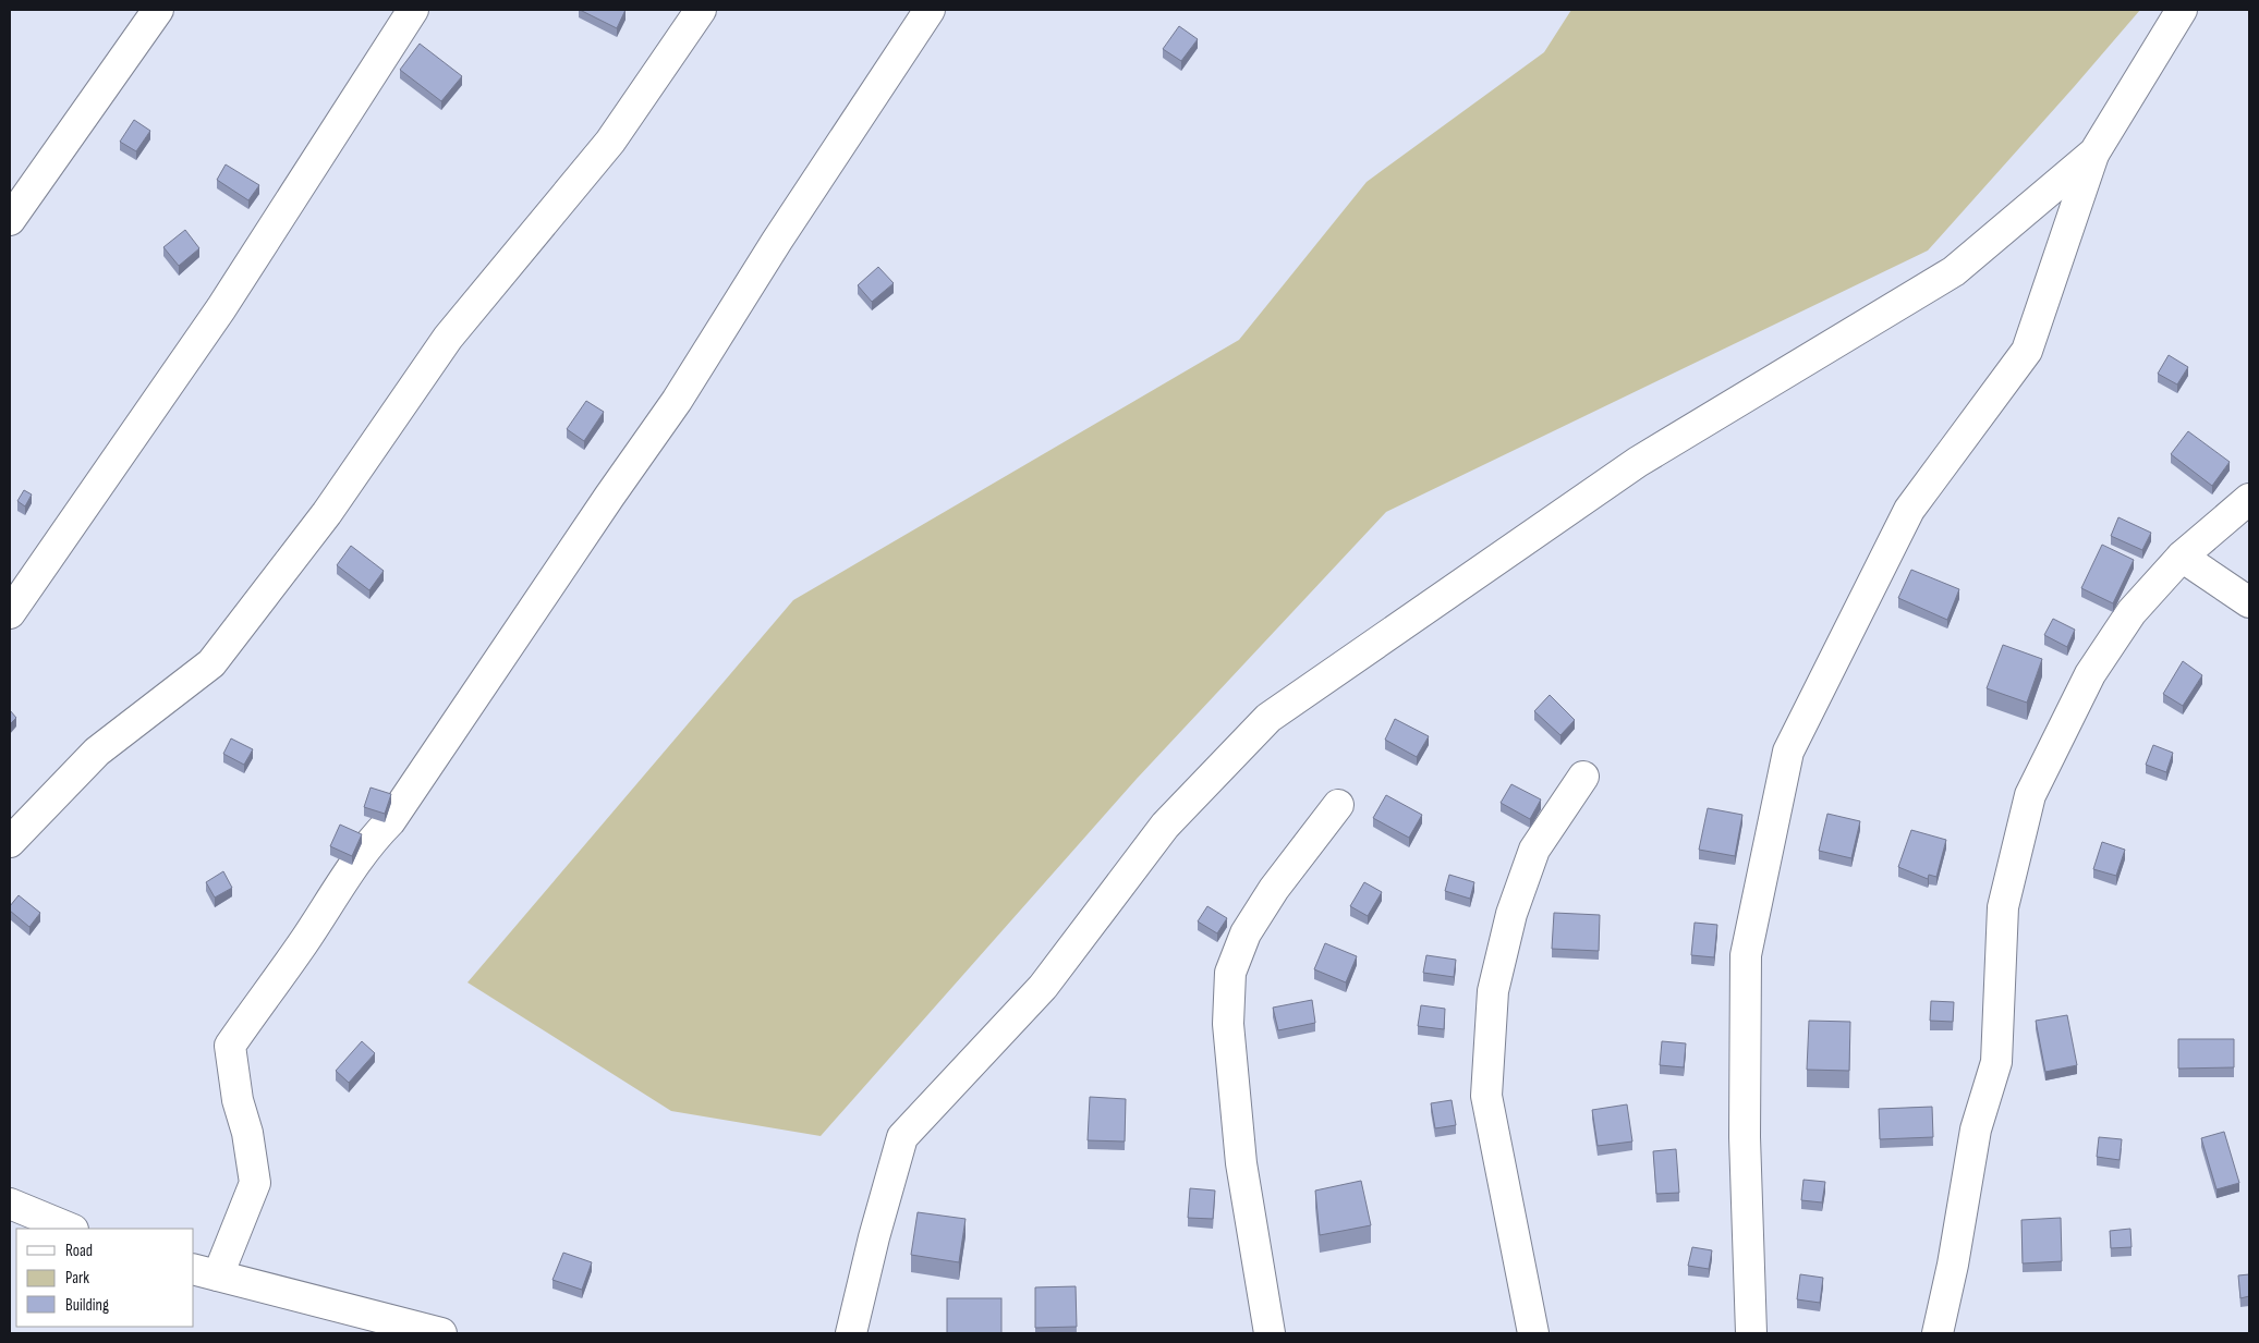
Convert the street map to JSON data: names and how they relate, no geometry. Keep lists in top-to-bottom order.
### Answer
{
  "legend": ["Road", "Park", "Building"]
}
